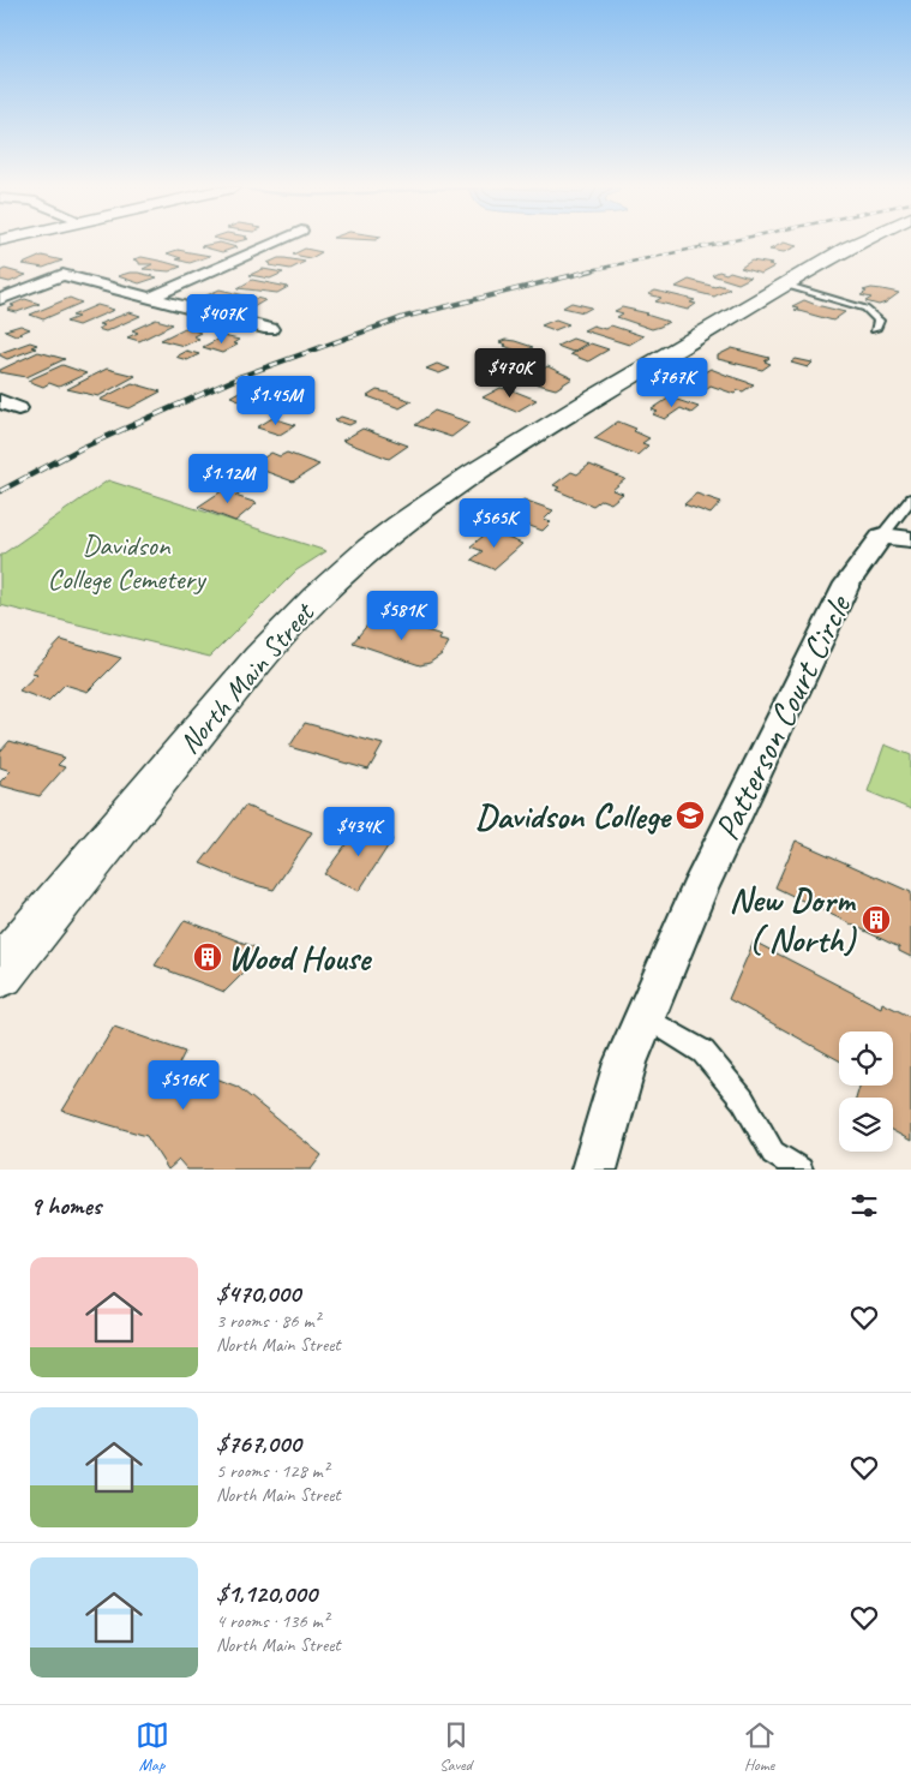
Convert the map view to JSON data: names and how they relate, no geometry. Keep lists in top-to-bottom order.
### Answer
{
  "streets": {
    "main road": ["North Main Street"],
    "street": ["Patterson Court Circle"]
  },
  "parks": ["Davidson College Cemetery"],
  "places": {
    "school or university": ["Davidson College"],
    "building": ["New Dorm ( North)", "Wood House"]
  },
  "page": {
    "price": [
      "$407K",
      "$470K",
      "$767K",
      "$1.45M",
      "$1.12M",
      "$565K",
      "$581K",
      "$434K",
      "$516K"
    ],
    "heading": "9 homes",
    "list": [
      {
        "name": "$470,000",
        "note": "3 rooms · 86 m² · North Main Street"
      },
      {
        "name": "$767,000",
        "note": "5 rooms · 128 m² · North Main Street"
      },
      {
        "name": "$1,120,000",
        "note": "4 rooms · 136 m² · North Main Street"
      }
    ],
    "tabs": ["Map", "Saved", "Home"]
  }
}
